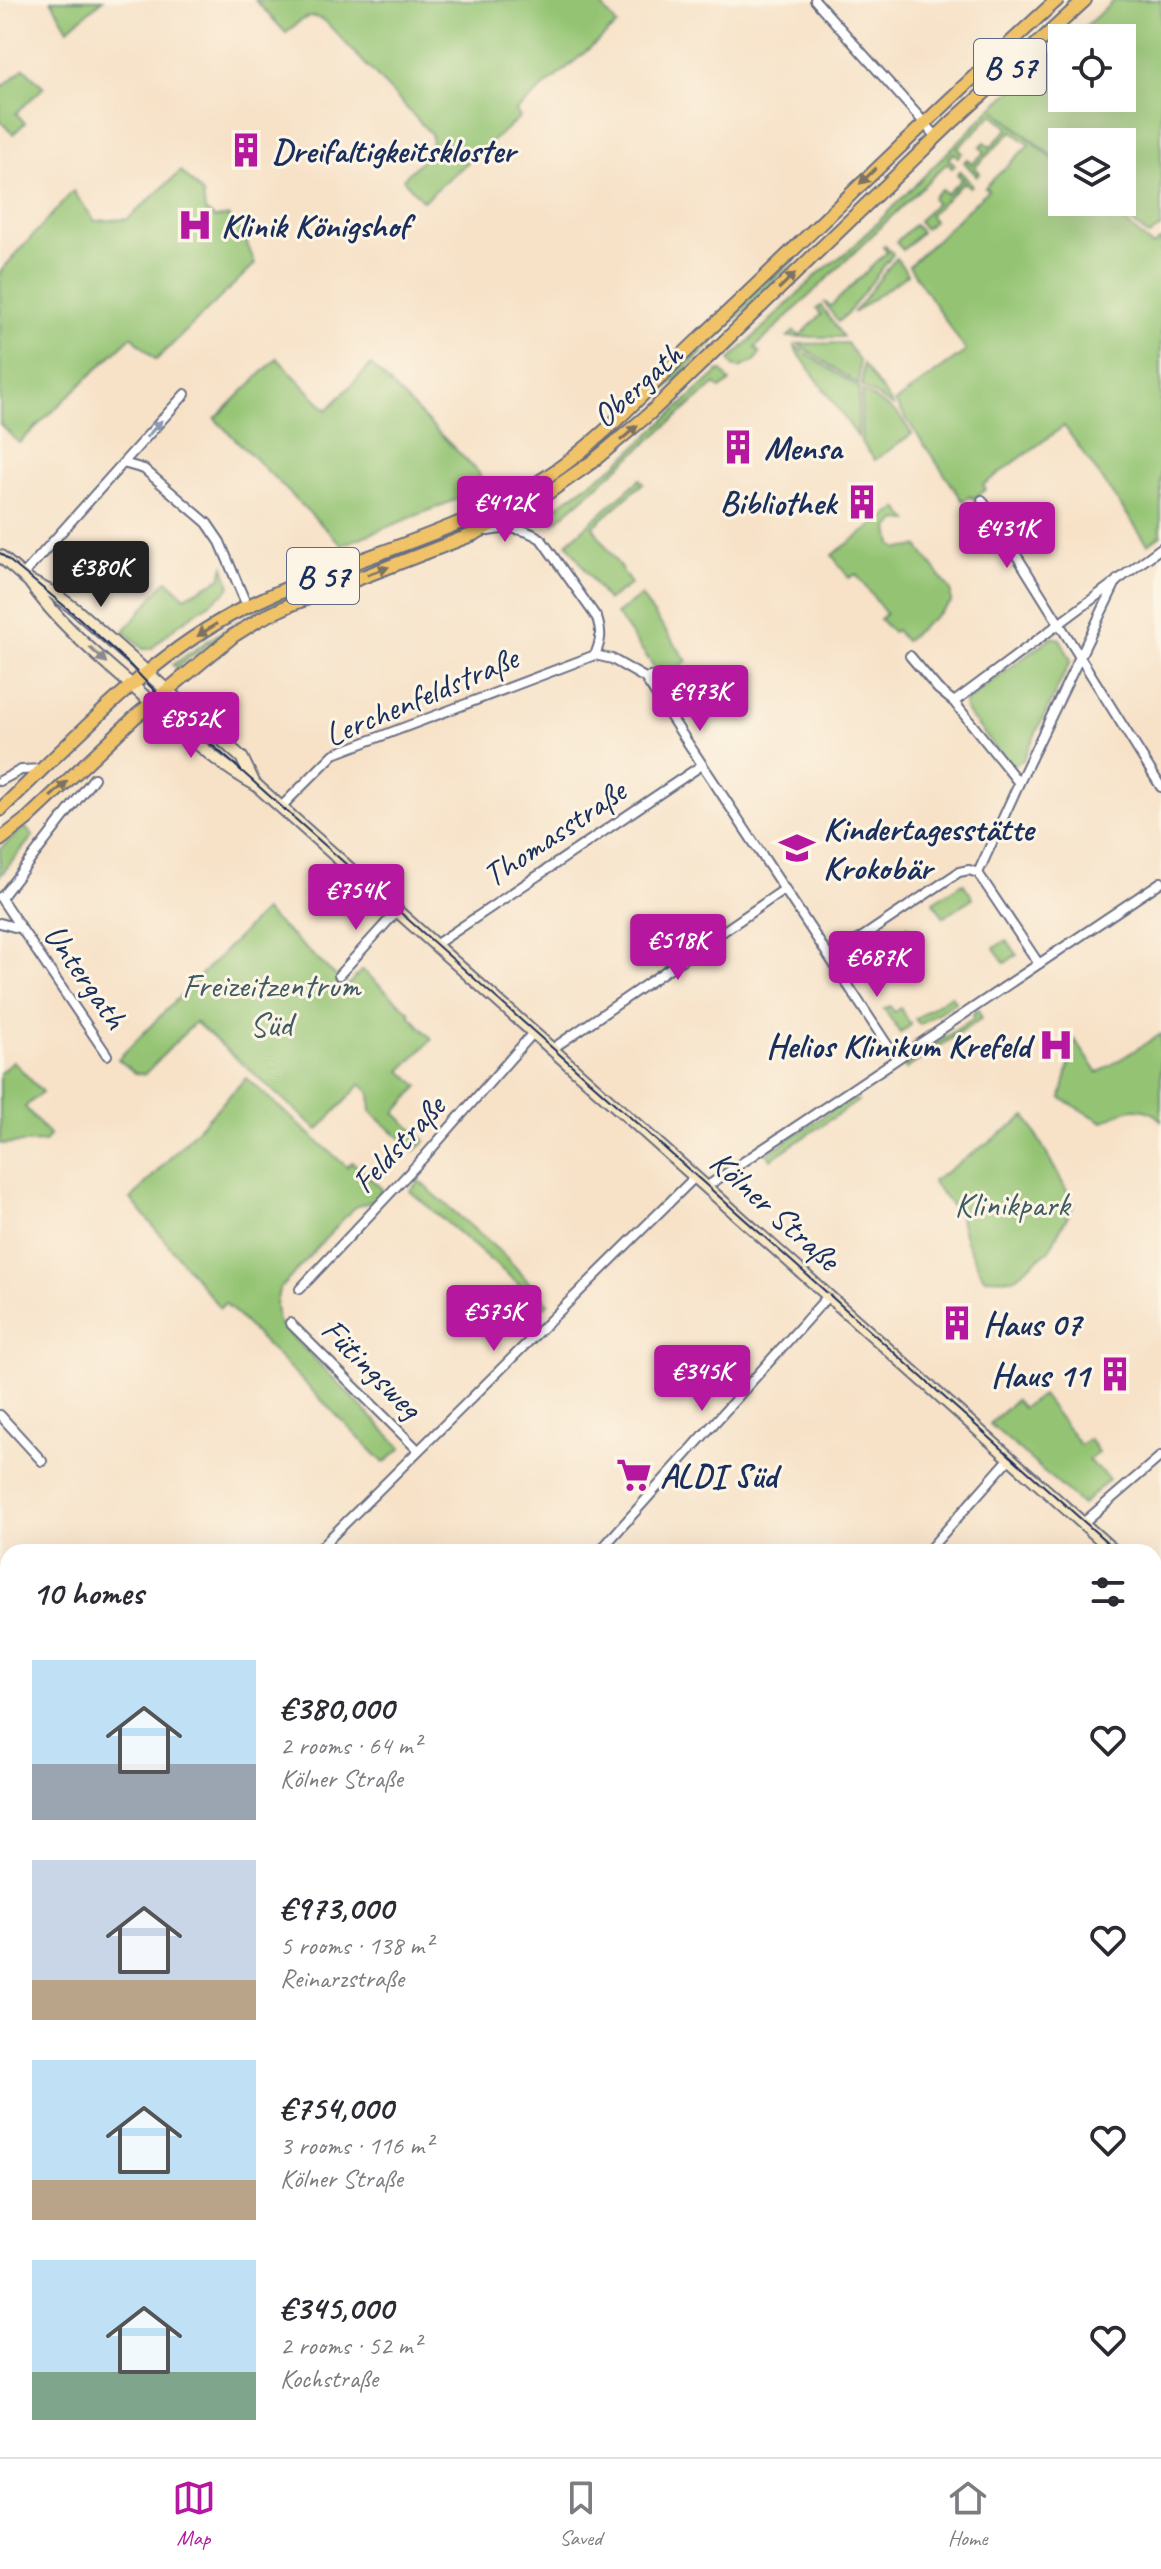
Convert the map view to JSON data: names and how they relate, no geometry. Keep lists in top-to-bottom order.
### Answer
{
  "streets": {
    "main road": ["B 57", "Obergath", "Kölner Straße"],
    "street": [
      "Lerchenfeldstraße",
      "Thomasstraße",
      "Untergath",
      "Feldstraße",
      "Fütingsweg"
    ]
  },
  "crossings": [
    ["B 57", "Obergath"],
    ["B 57", "Kölner Straße"],
    ["Obergath", "Kölner Straße"],
    ["Lerchenfeldstraße", "Kölner Straße"],
    ["Thomasstraße", "Kölner Straße"],
    ["Feldstraße", "Kölner Straße"],
    ["Kölner Straße", "Fütingsweg"]
  ],
  "parks": ["Freizeitzentrum Süd", "Klinikpark"],
  "places": {
    "building": [
      "Dreifaltigkeitskloster",
      "Mensa",
      "Bibliothek",
      "Haus 07",
      "Haus 11"
    ],
    "hospital": ["Klinik Königshof", "Helios Klinikum Krefeld"],
    "school or university": ["Kindertagesstätte Krokobär"],
    "supermarket": ["ALDI Süd"]
  },
  "page": {
    "price": [
      "€412K",
      "€431K",
      "€380K",
      "€973K",
      "€852K",
      "€754K",
      "€518K",
      "€687K",
      "€575K",
      "€345K"
    ],
    "heading": "10 homes",
    "list": [
      {
        "name": "€380,000",
        "note": "2 rooms · 64 m² · Kölner Straße"
      },
      {
        "name": "€973,000",
        "note": "5 rooms · 138 m² · Reinarzstraße"
      },
      {
        "name": "€754,000",
        "note": "3 rooms · 116 m² · Kölner Straße"
      },
      {
        "name": "€345,000",
        "note": "2 rooms · 52 m² · Kochstraße"
      }
    ],
    "tabs": ["Map", "Saved", "Home"]
  }
}
